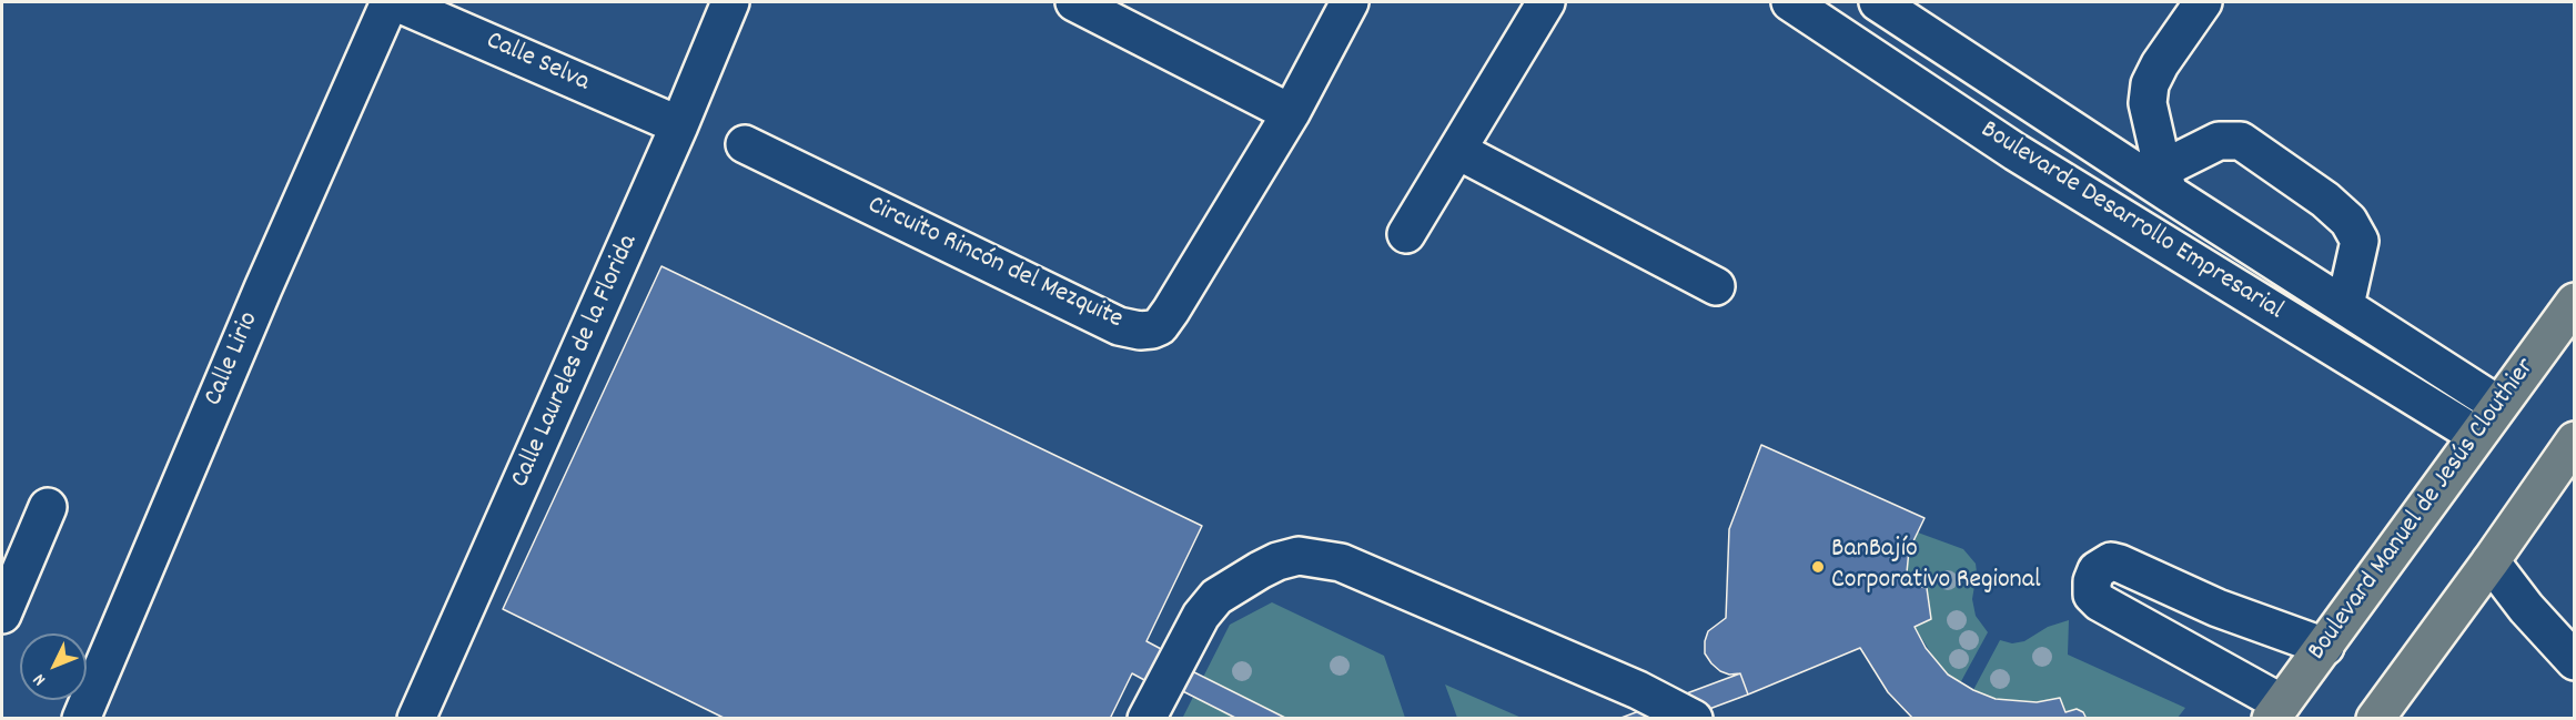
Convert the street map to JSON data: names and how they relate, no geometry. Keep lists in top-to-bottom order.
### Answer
{
  "streets": {
    "main road": ["Boulevard Manuel de Jesús Clouthier"],
    "street": [
      "Calle Selva",
      "Boulevarde Desarrollo Empresarial",
      "Circuito Rincón del Mezquite",
      "Calle Lirio",
      "Calle Laureles de la Florida"
    ]
  },
  "crossings": [
    ["Calle Selva", "Calle Laureles de la Florida"],
    ["Boulevarde Desarrollo Empresarial", "Boulevard Manuel de Jesús Clouthier"]
  ],
  "places": ["BanBajío Corporativo Regional"],
  "north": "bottom left"
}
